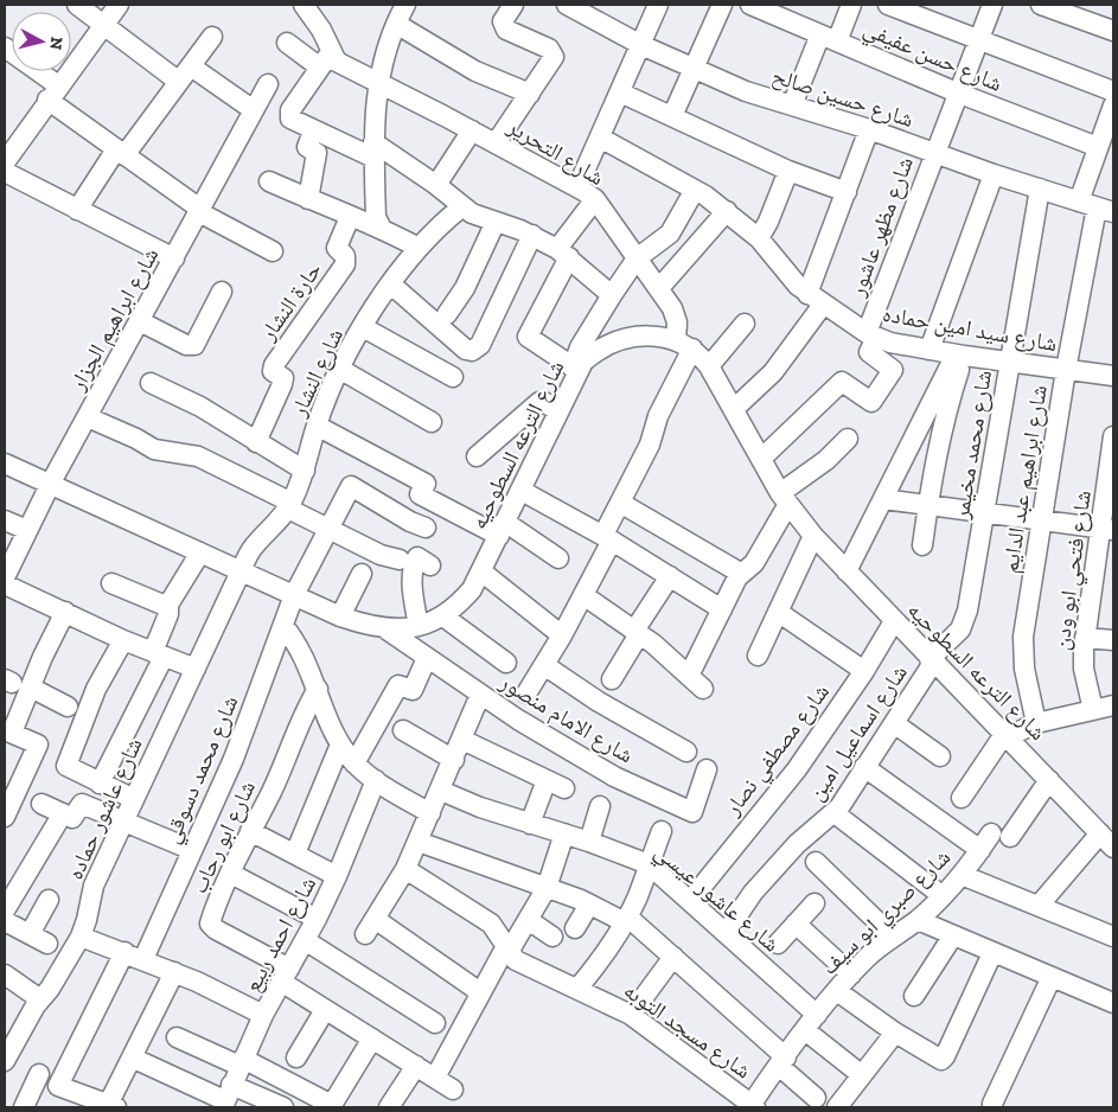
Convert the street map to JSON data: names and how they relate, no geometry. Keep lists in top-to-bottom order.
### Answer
{
  "streets": {
    "street": [
      "شارع حسن عفيفي",
      "شارع حسين صالح",
      "شارع التحرير",
      "شارع مظهر عاشور",
      "حارة النشار",
      "شارع ابراهيم الجزار",
      "شارع سيد امين حماده",
      "شارع النشار",
      "شارع الترعه السطوحيه",
      "شارع محمد مخيمر",
      "شارع ابراهيم عبد الدايم",
      "شارع فتحي ابو ودن",
      "شارع الامام منصور",
      "شارع اسماعيل امين",
      "شارع مصطفي نصار",
      "شارع محمد دسوقي",
      "شارع عاشور حماده",
      "شارع ابو رحاب",
      "شارع عاشور عيسي",
      "شارع صبري ابو سيف",
      "شارع احمد ربيع",
      "شارع مسجد التوبه"
    ]
  },
  "crossings": [
    ["شارع حسن عفيفي", "شارع مظهر عاشور"],
    ["شارع حسن عفيفي", "شارع ابراهيم عبد الدايم"],
    ["شارع حسين صالح", "شارع مظهر عاشور"],
    ["شارع حسين صالح", "شارع محمد مخيمر"],
    ["شارع حسين صالح", "شارع ابراهيم عبد الدايم"],
    ["شارع التحرير", "شارع الترعه السطوحيه"],
    ["شارع مظهر عاشور", "شارع سيد امين حماده"],
    ["شارع ابراهيم الجزار", "شارع الترعه السطوحيه"],
    ["شارع سيد امين حماده", "شارع محمد مخيمر"],
    ["شارع سيد امين حماده", "شارع ابراهيم عبد الدايم"],
    ["شارع النشار", "شارع الترعه السطوحيه"],
    ["شارع النشار", "شارع عاشور حماده"],
    ["شارع الترعه السطوحيه", "شارع محمد مخيمر"],
    ["شارع الترعه السطوحيه", "شارع الامام منصور"],
    ["شارع الترعه السطوحيه", "شارع اسماعيل امين"],
    ["شارع الترعه السطوحيه", "شارع مصطفي نصار"],
    ["شارع الترعه السطوحيه", "شارع محمد دسوقي"],
    ["شارع الترعه السطوحيه", "شارع عاشور حماده"],
    ["شارع الترعه السطوحيه", "شارع صبري ابو سيف"],
    ["شارع محمد مخيمر", "شارع اسماعيل امين"],
    ["شارع اسماعيل امين", "شارع عاشور عيسي"],
    ["شارع مصطفي نصار", "شارع عاشور عيسي"],
    ["شارع ابو رحاب", "شارع احمد ربيع"],
    ["شارع عاشور عيسي", "شارع صبري ابو سيف"],
    ["شارع صبري ابو سيف", "شارع مسجد التوبه"]
  ],
  "north": "right"
}
